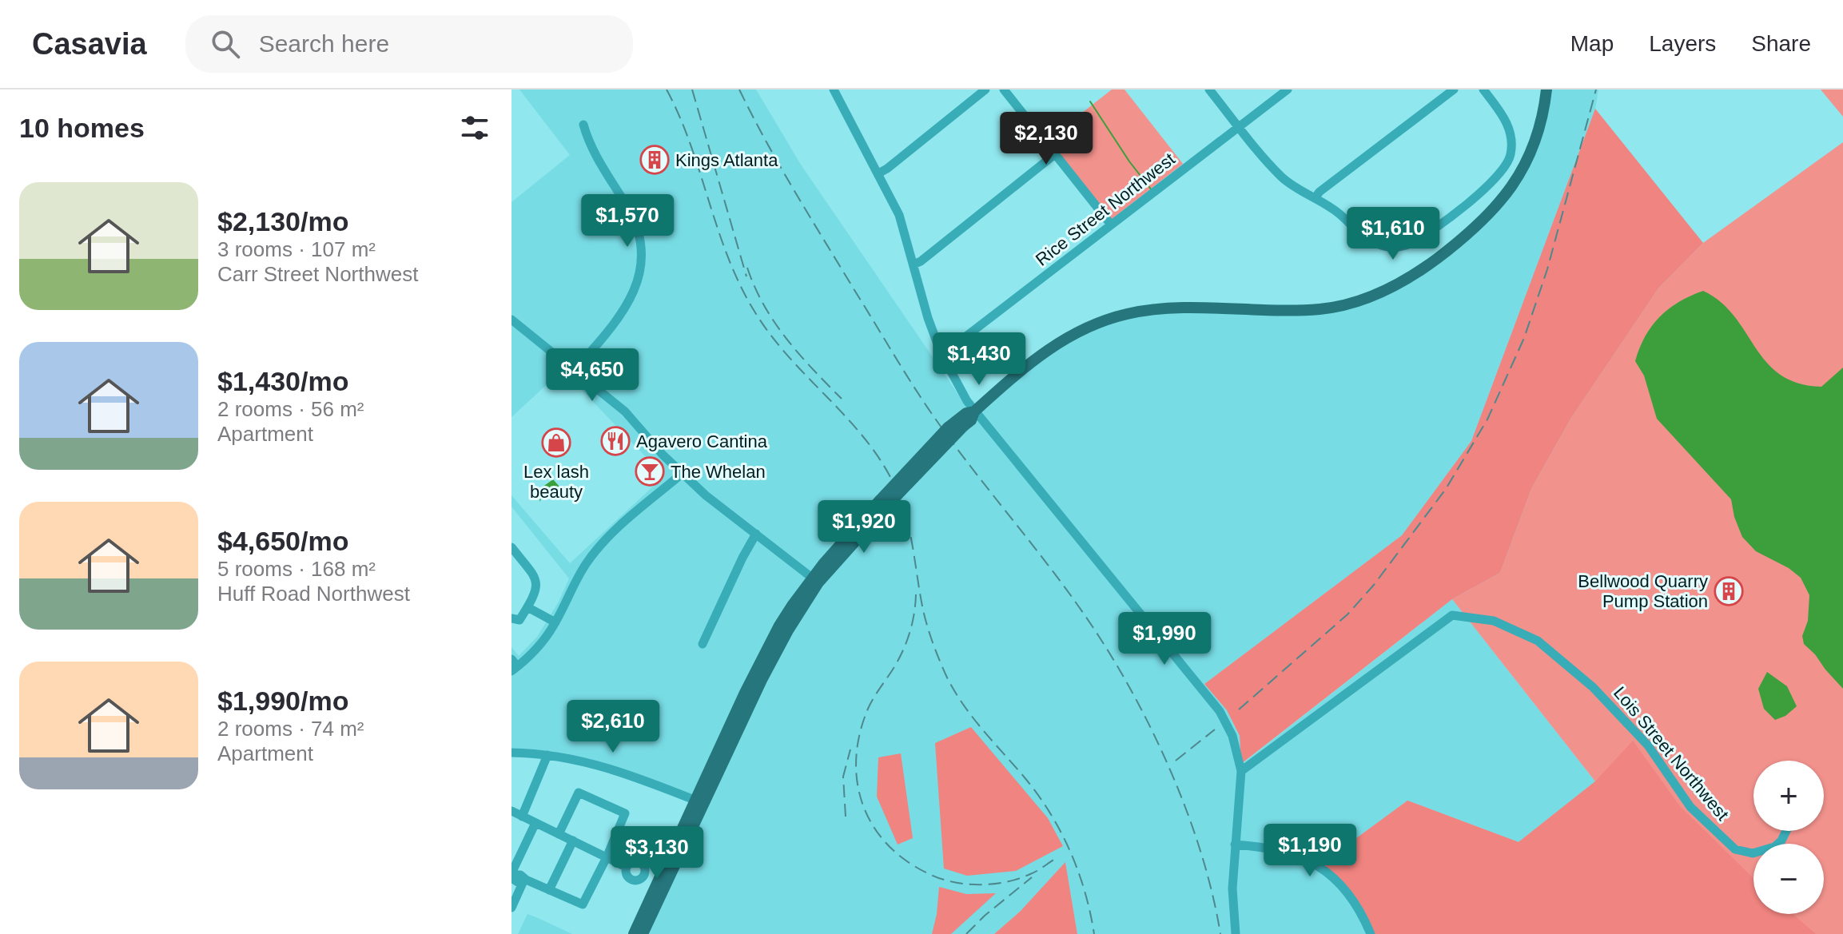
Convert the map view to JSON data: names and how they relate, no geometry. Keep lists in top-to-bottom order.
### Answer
{
  "streets": {
    "street": ["Rice Street Northwest", "Lois Street Northwest"]
  },
  "places": {
    "building": ["Kings Atlanta", "Bellwood Quarry Pump Station"],
    "restaurant": ["Agavero Cantina"],
    "shop": ["Lex lash beauty"],
    "bar": ["The Whelan"]
  },
  "page": {
    "header": "Casavia",
    "search": "Search here",
    "nav": ["Map", "Layers", "Share"],
    "heading": "10 homes",
    "price": [
      "$2,130",
      "$1,570",
      "$1,610",
      "$1,430",
      "$4,650",
      "$1,920",
      "$1,990",
      "$2,610",
      "$1,190",
      "$3,130"
    ],
    "list": [
      {
        "name": "$2,130/mo",
        "note": "3 rooms · 107 m² · Carr Street Northwest"
      },
      {
        "name": "$1,430/mo",
        "note": "2 rooms · 56 m² · Apartment"
      },
      {
        "name": "$4,650/mo",
        "note": "5 rooms · 168 m² · Huff Road Northwest"
      },
      {
        "name": "$1,990/mo",
        "note": "2 rooms · 74 m² · Apartment"
      }
    ],
    "map_buttons": ["+", "−"]
  }
}
